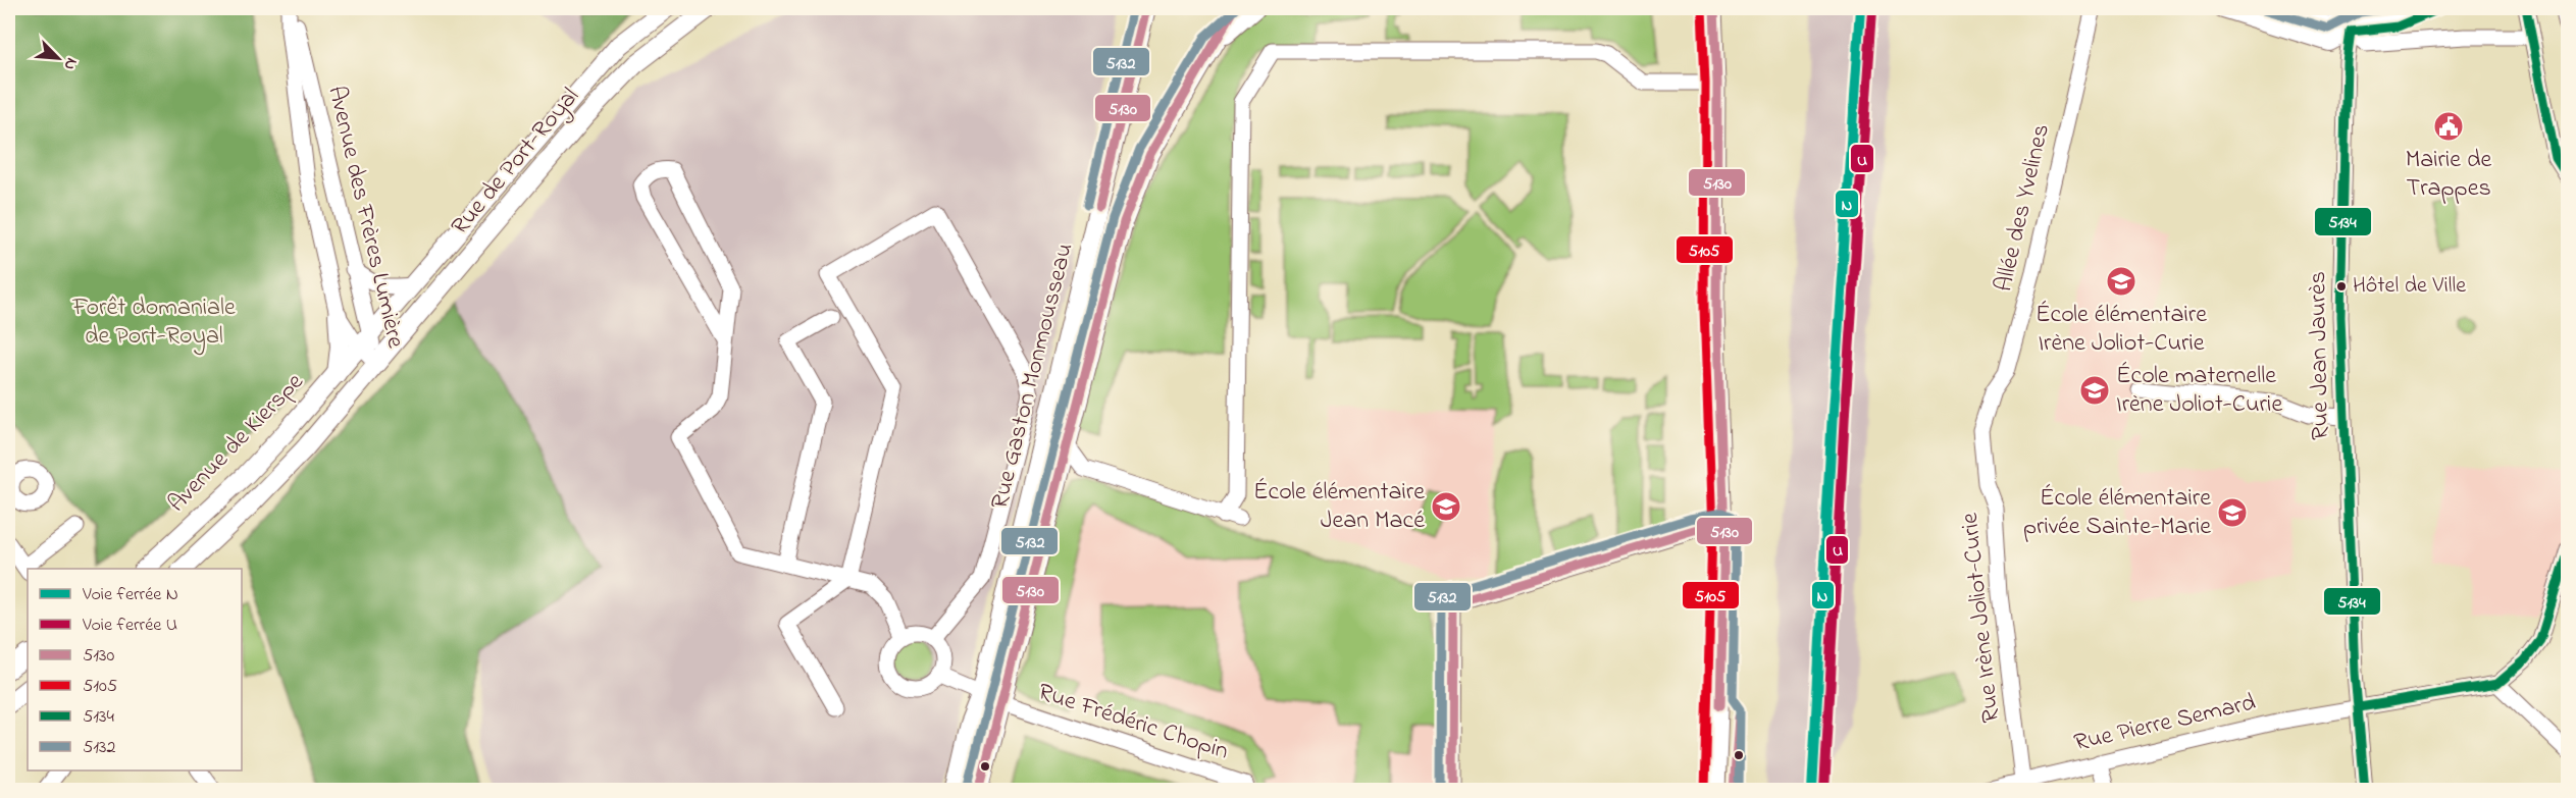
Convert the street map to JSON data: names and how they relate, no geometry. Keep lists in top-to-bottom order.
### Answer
{
  "streets": {
    "main road": ["Rue de Port-Royal", "Rue Gaston Monmousseau", "Avenue de Kierspe"],
    "street": [
      "Allée des Yvelines",
      "Avenue des Frères Lumière",
      "Rue Jean Jaurès",
      "Rue Irène Joliot-Curie",
      "Rue Frédéric Chopin",
      "Rue Pierre Semard"
    ]
  },
  "crossings": [
    ["Rue de Port-Royal", "Avenue des Frères Lumière"],
    ["Rue de Port-Royal", "Avenue de Kierspe"],
    ["Allée des Yvelines", "Rue Irène Joliot-Curie"],
    ["Avenue des Frères Lumière", "Avenue de Kierspe"],
    ["Rue Jean Jaurès", "Rue Pierre Semard"],
    ["Rue Gaston Monmousseau", "Rue Frédéric Chopin"],
    ["Rue Irène Joliot-Curie", "Rue Pierre Semard"]
  ],
  "parks": ["Forêt domaniale de Port-Royal"],
  "places": {
    "public building": ["Mairie de Trappes"],
    "school or university": [
      "École élémentaire Irène Joliot-Curie",
      "École maternelle Irène Joliot-Curie",
      "École élémentaire Jean Macé",
      "École élémentaire privée Sainte-Marie"
    ],
    "other": ["Hôtel de Ville"]
  },
  "lines": [
    "rail line N",
    "transit line 5130",
    "transit line 5105",
    "transit line 5134",
    "transit line 5132",
    "rail line U"
  ],
  "legend": [
    "Voie ferrée N",
    "Voie ferrée U",
    "5130",
    "5105",
    "5134",
    "5132"
  ],
  "north": "bottom right"
}
